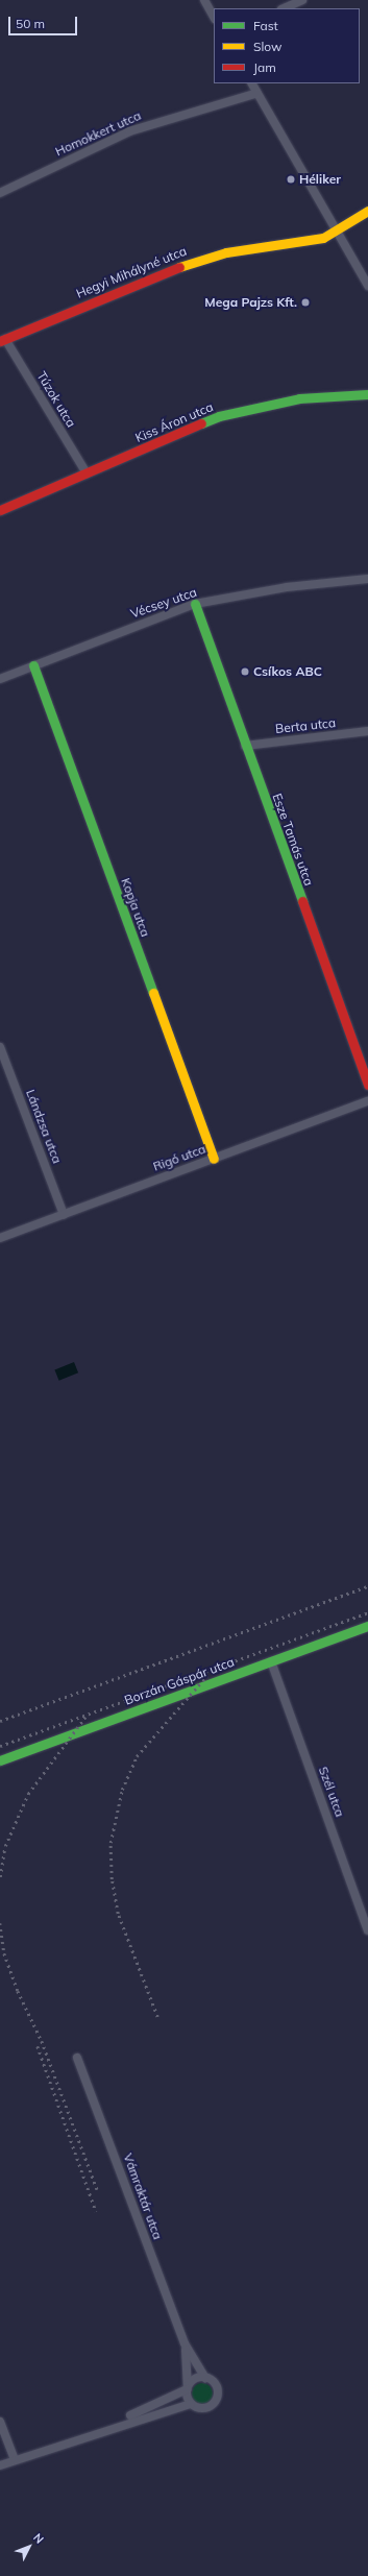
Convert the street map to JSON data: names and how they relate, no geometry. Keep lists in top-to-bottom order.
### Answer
{
  "streets": {
    "street": [
      "Homokkert utca",
      "Hegyi Mihályné utca",
      "Túzok utca",
      "Kiss Áron utca",
      "Vécsey utca",
      "Berta utca",
      "Esze Tamás utca",
      "Kopja utca",
      "Lándzsa utca",
      "Rigó utca",
      "Borzán Gáspár utca",
      "Szél utca",
      "Vámraktár utca"
    ]
  },
  "crossings": [
    ["Hegyi Mihályné utca", "Túzok utca"],
    ["Túzok utca", "Kiss Áron utca"],
    ["Vécsey utca", "Esze Tamás utca"],
    ["Vécsey utca", "Kopja utca"],
    ["Berta utca", "Esze Tamás utca"],
    ["Kopja utca", "Rigó utca"],
    ["Lándzsa utca", "Rigó utca"],
    ["Borzán Gáspár utca", "Szél utca"]
  ],
  "places": ["Héliker", "Mega Pajzs Kft.", "Csíkos ABC"],
  "legend": ["Fast", "Slow", "Jam"],
  "scale_bar": "50 m",
  "north": "top right"
}
